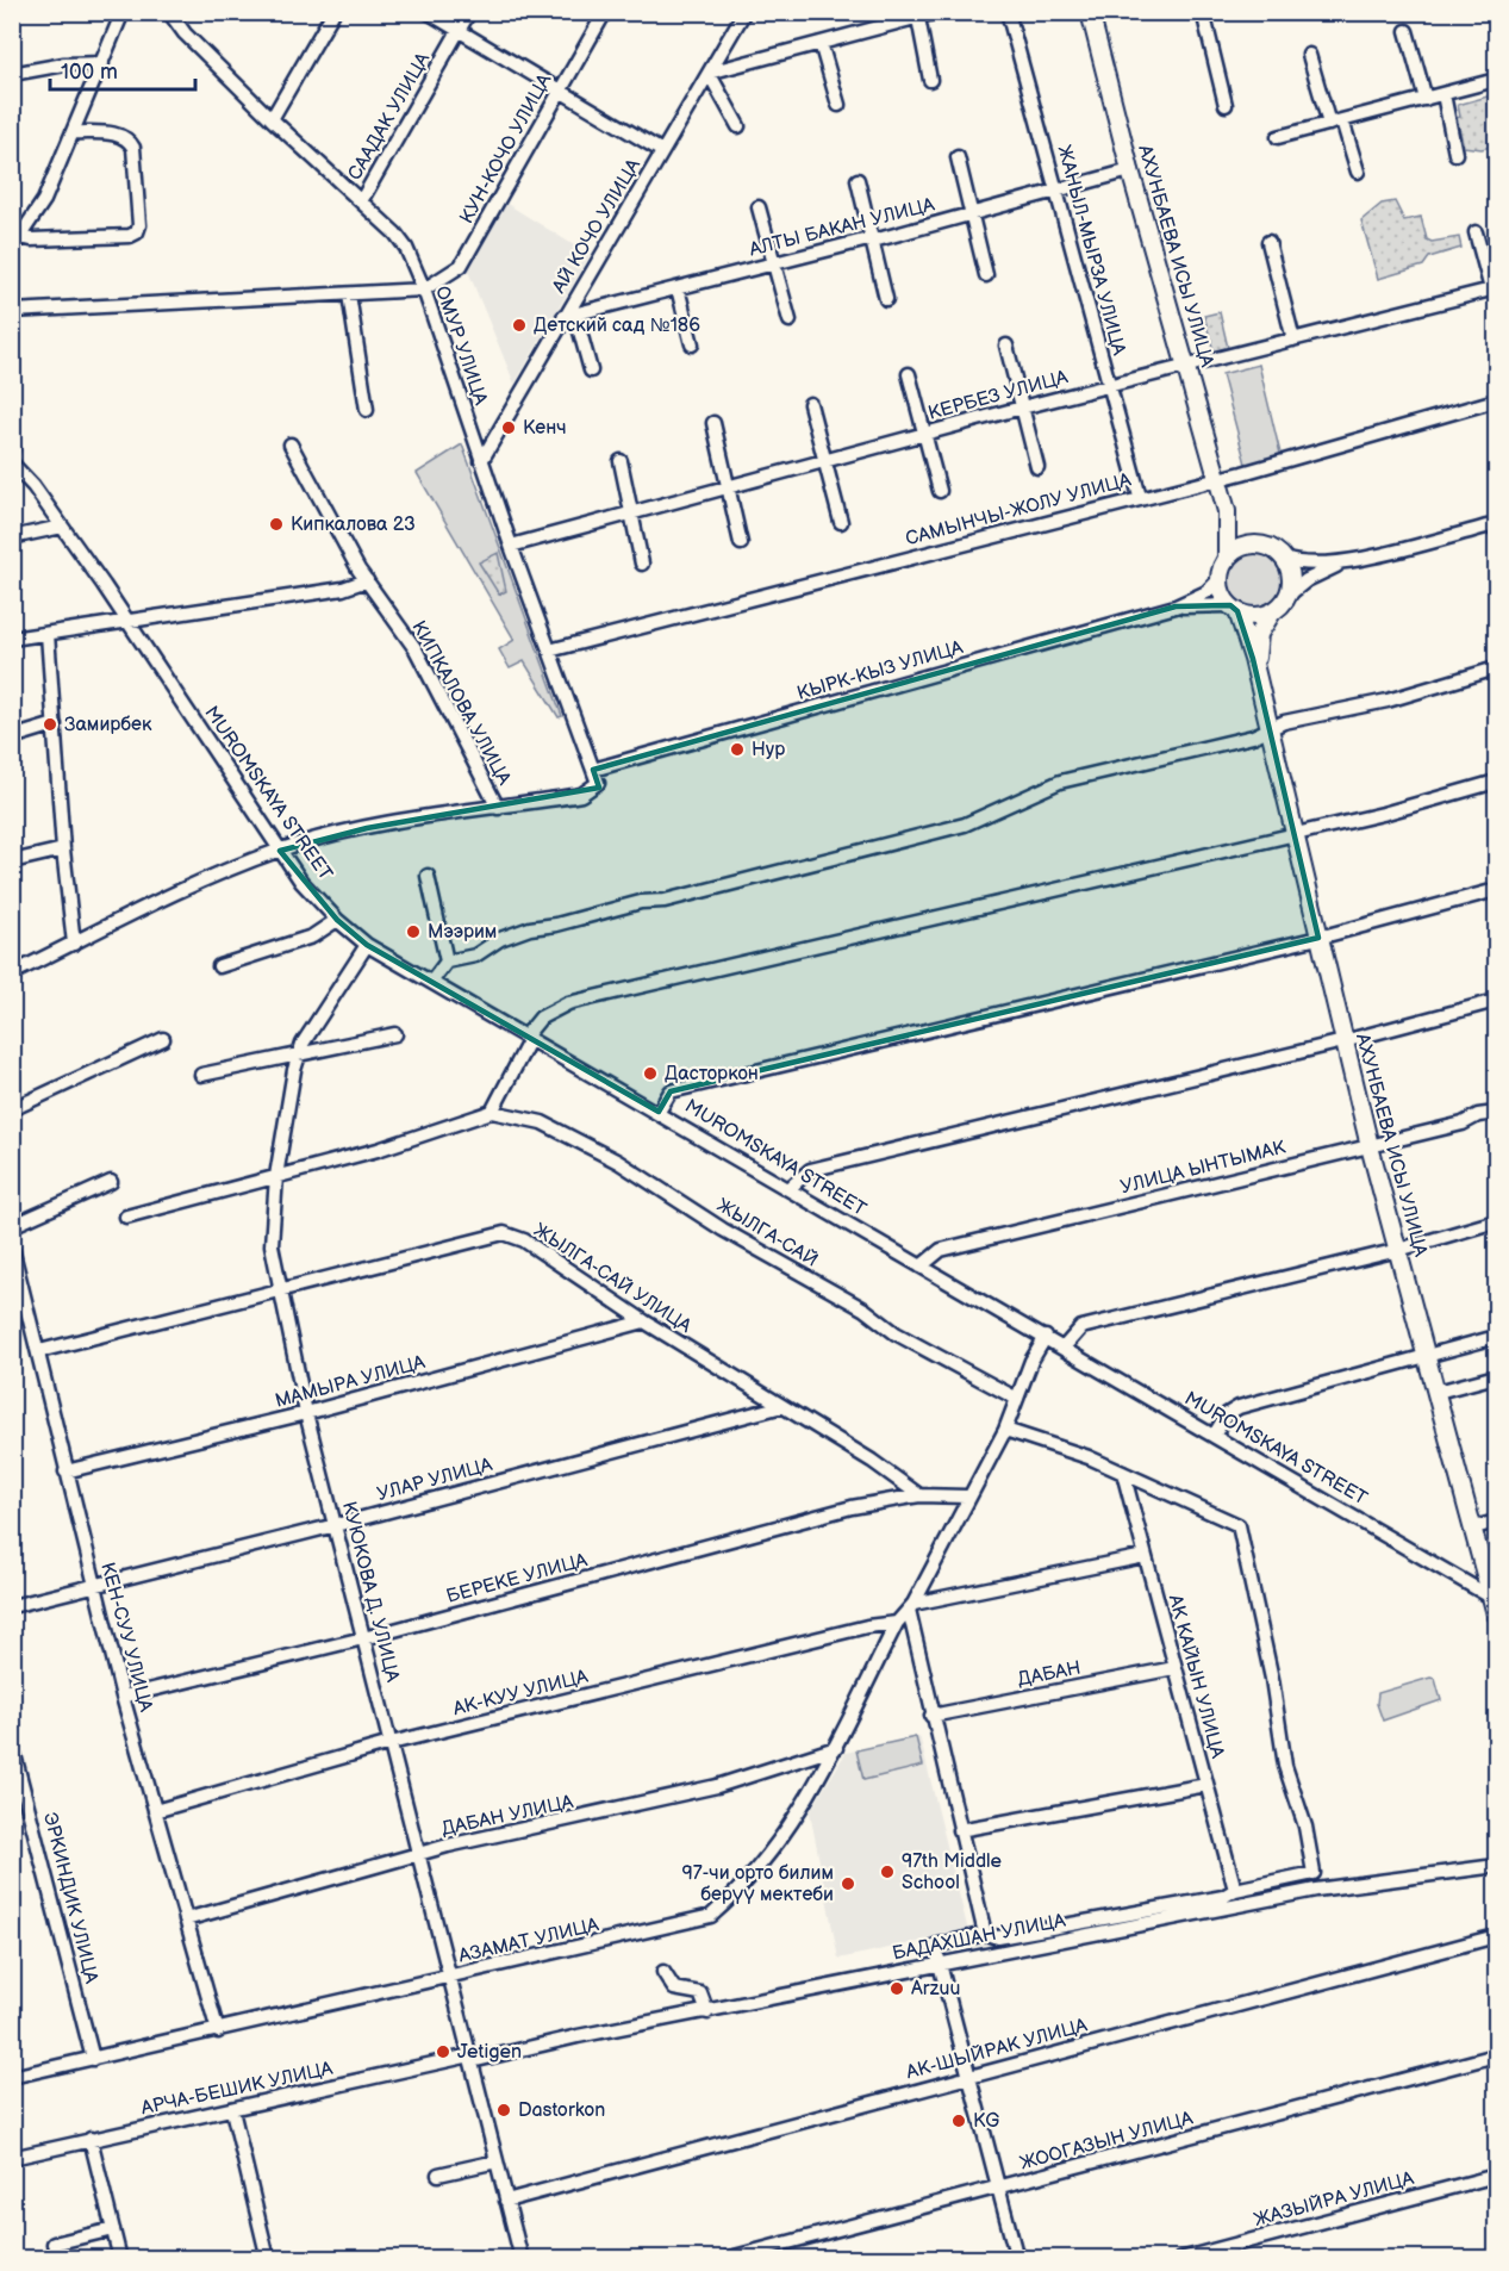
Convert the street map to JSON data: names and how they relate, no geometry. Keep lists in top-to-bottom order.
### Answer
{
  "streets": {
    "main road": ["АХУНБАЕВА ИСЫ УЛИЦА"],
    "street": [
      "СААДАК УЛИЦА",
      "КУН-КОЧО УЛИЦА",
      "АЙ КОЧО УЛИЦА",
      "АЛТЫ БАКАН УЛИЦА",
      "ЖАНЫЛ-МЫРЗА УЛИЦА",
      "ОМУР УЛИЦА",
      "КЕРБЕЗ УЛИЦА",
      "САМЫНЧЫ-ЖОЛУ УЛИЦА",
      "КЫРК-КЫЗ УЛИЦА",
      "КИПКАЛОВА УЛИЦА",
      "MUROMSKAYA STREET",
      "УЛИЦА ЫНТЫМАК",
      "ЖЫЛГА-САЙ",
      "ЖЫЛГА-САЙ УЛИЦА",
      "МАМЫРА УЛИЦА",
      "УЛАР УЛИЦА",
      "БЕРЕКЕ УЛИЦА",
      "КУЮКОВА Д. УЛИЦА",
      "КЕН-СУУ УЛИЦА",
      "ДАБАН",
      "АК КАЙЫН УЛИЦА",
      "АК-КУУ УЛИЦА",
      "ДАБАН УЛИЦА",
      "ЭРКИНДИК УЛИЦА",
      "БАДАХШАН УЛИЦА",
      "АЗАМАТ УЛИЦА",
      "АК-ШЫЙРАК УЛИЦА",
      "АРЧА-БЕШИК УЛИЦА",
      "ЖООГАЗЫН УЛИЦА",
      "ЖАЗЫЙРА УЛИЦА"
    ]
  },
  "crossings": [
    ["СААДАК УЛИЦА", "ОМУР УЛИЦА"],
    ["КУН-КОЧО УЛИЦА", "ОМУР УЛИЦА"],
    ["АЙ КОЧО УЛИЦА", "АЛТЫ БАКАН УЛИЦА"],
    ["АЙ КОЧО УЛИЦА", "ОМУР УЛИЦА"],
    ["АЛТЫ БАКАН УЛИЦА", "ЖАНЫЛ-МЫРЗА УЛИЦА"],
    ["АЛТЫ БАКАН УЛИЦА", "АХУНБАЕВА ИСЫ УЛИЦА"],
    ["ЖАНЫЛ-МЫРЗА УЛИЦА", "КЕРБЕЗ УЛИЦА"],
    ["ЖАНЫЛ-МЫРЗА УЛИЦА", "САМЫНЧЫ-ЖОЛУ УЛИЦА"],
    ["АХУНБАЕВА ИСЫ УЛИЦА", "КЕРБЕЗ УЛИЦА"],
    ["АХУНБАЕВА ИСЫ УЛИЦА", "САМЫНЧЫ-ЖОЛУ УЛИЦА"],
    ["АХУНБАЕВА ИСЫ УЛИЦА", "КЫРК-КЫЗ УЛИЦА"],
    ["АХУНБАЕВА ИСЫ УЛИЦА", "MUROMSKAYA STREET"],
    ["АХУНБАЕВА ИСЫ УЛИЦА", "УЛИЦА ЫНТЫМАК"],
    ["ОМУР УЛИЦА", "КЕРБЕЗ УЛИЦА"],
    ["ОМУР УЛИЦА", "САМЫНЧЫ-ЖОЛУ УЛИЦА"],
    ["ОМУР УЛИЦА", "КЫРК-КЫЗ УЛИЦА"],
    ["MUROMSKAYA STREET", "УЛИЦА ЫНТЫМАК"],
    ["MUROMSKAYA STREET", "КУЮКОВА Д. УЛИЦА"],
    ["ЖЫЛГА-САЙ УЛИЦА", "МАМЫРА УЛИЦА"],
    ["ЖЫЛГА-САЙ УЛИЦА", "УЛАР УЛИЦА"],
    ["ЖЫЛГА-САЙ УЛИЦА", "БЕРЕКЕ УЛИЦА"],
    ["ЖЫЛГА-САЙ УЛИЦА", "КУЮКОВА Д. УЛИЦА"],
    ["ЖЫЛГА-САЙ УЛИЦА", "КЕН-СУУ УЛИЦА"],
    ["МАМЫРА УЛИЦА", "КУЮКОВА Д. УЛИЦА"],
    ["МАМЫРА УЛИЦА", "КЕН-СУУ УЛИЦА"],
    ["УЛАР УЛИЦА", "КУЮКОВА Д. УЛИЦА"],
    ["УЛАР УЛИЦА", "КЕН-СУУ УЛИЦА"],
    ["БЕРЕКЕ УЛИЦА", "КУЮКОВА Д. УЛИЦА"],
    ["БЕРЕКЕ УЛИЦА", "КЕН-СУУ УЛИЦА"],
    ["КУЮКОВА Д. УЛИЦА", "АК-КУУ УЛИЦА"],
    ["КУЮКОВА Д. УЛИЦА", "ДАБАН УЛИЦА"],
    ["КУЮКОВА Д. УЛИЦА", "БАДАХШАН УЛИЦА"],
    ["КУЮКОВА Д. УЛИЦА", "АЗАМАТ УЛИЦА"],
    ["КУЮКОВА Д. УЛИЦА", "АК-ШЫЙРАК УЛИЦА"],
    ["КУЮКОВА Д. УЛИЦА", "АРЧА-БЕШИК УЛИЦА"],
    ["КЕН-СУУ УЛИЦА", "АК-КУУ УЛИЦА"],
    ["КЕН-СУУ УЛИЦА", "ДАБАН УЛИЦА"],
    ["КЕН-СУУ УЛИЦА", "АЗАМАТ УЛИЦА"],
    ["ДАБАН", "АК КАЙЫН УЛИЦА"],
    ["АК-КУУ УЛИЦА", "АЗАМАТ УЛИЦА"],
    ["ДАБАН УЛИЦА", "АЗАМАТ УЛИЦА"],
    ["ЭРКИНДИК УЛИЦА", "АЗАМАТ УЛИЦА"],
    ["БАДАХШАН УЛИЦА", "АРЧА-БЕШИК УЛИЦА"]
  ],
  "places": [
    "Детский сад №186",
    "Кенч",
    "Кипкалова 23",
    "Замирбек",
    "Нур",
    "Мээрим",
    "Дасторкон",
    "97th Middle School",
    "97-чи орто билим берүү мектеби",
    "Arzuu",
    "Jetigen",
    "Dastorkon",
    "KG"
  ],
  "scale_bar": "100 m"
}
